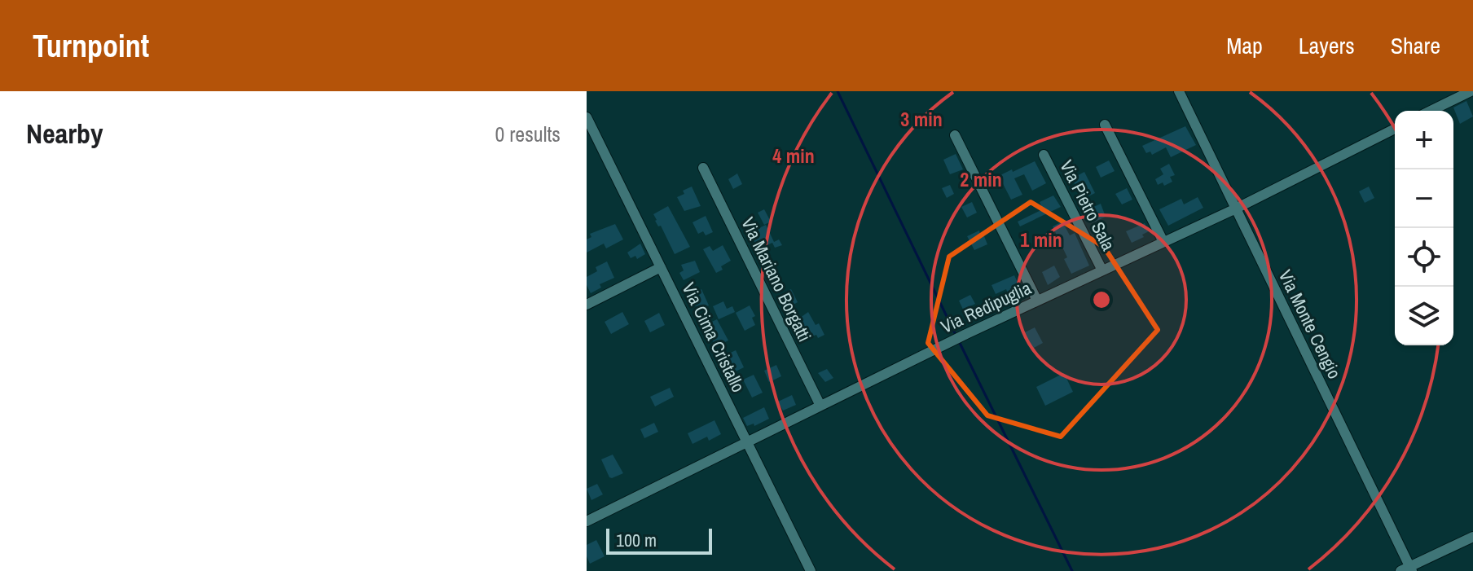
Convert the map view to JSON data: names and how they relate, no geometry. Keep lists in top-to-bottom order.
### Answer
{
  "streets": {
    "street": [
      "Via Pietro Sala",
      "Via Mariano Borgatti",
      "Via Redipuglia",
      "Via Monte Cengio",
      "Via Cima Cristallo"
    ]
  },
  "crossings": [
    ["Via Pietro Sala", "Via Redipuglia"],
    ["Via Mariano Borgatti", "Via Redipuglia"],
    ["Via Redipuglia", "Via Monte Cengio"],
    ["Via Redipuglia", "Via Cima Cristallo"]
  ],
  "scale_bar": "100 m",
  "page": {
    "header": "Turnpoint",
    "nav": ["Map", "Layers", "Share"],
    "heading": ["Nearby", "0 results"],
    "map_buttons": ["+", "−"],
    "scale": "100 m"
  },
  "rings": [
    "3 min",
    "4 min",
    "2 min",
    "1 min"
  ]
}
